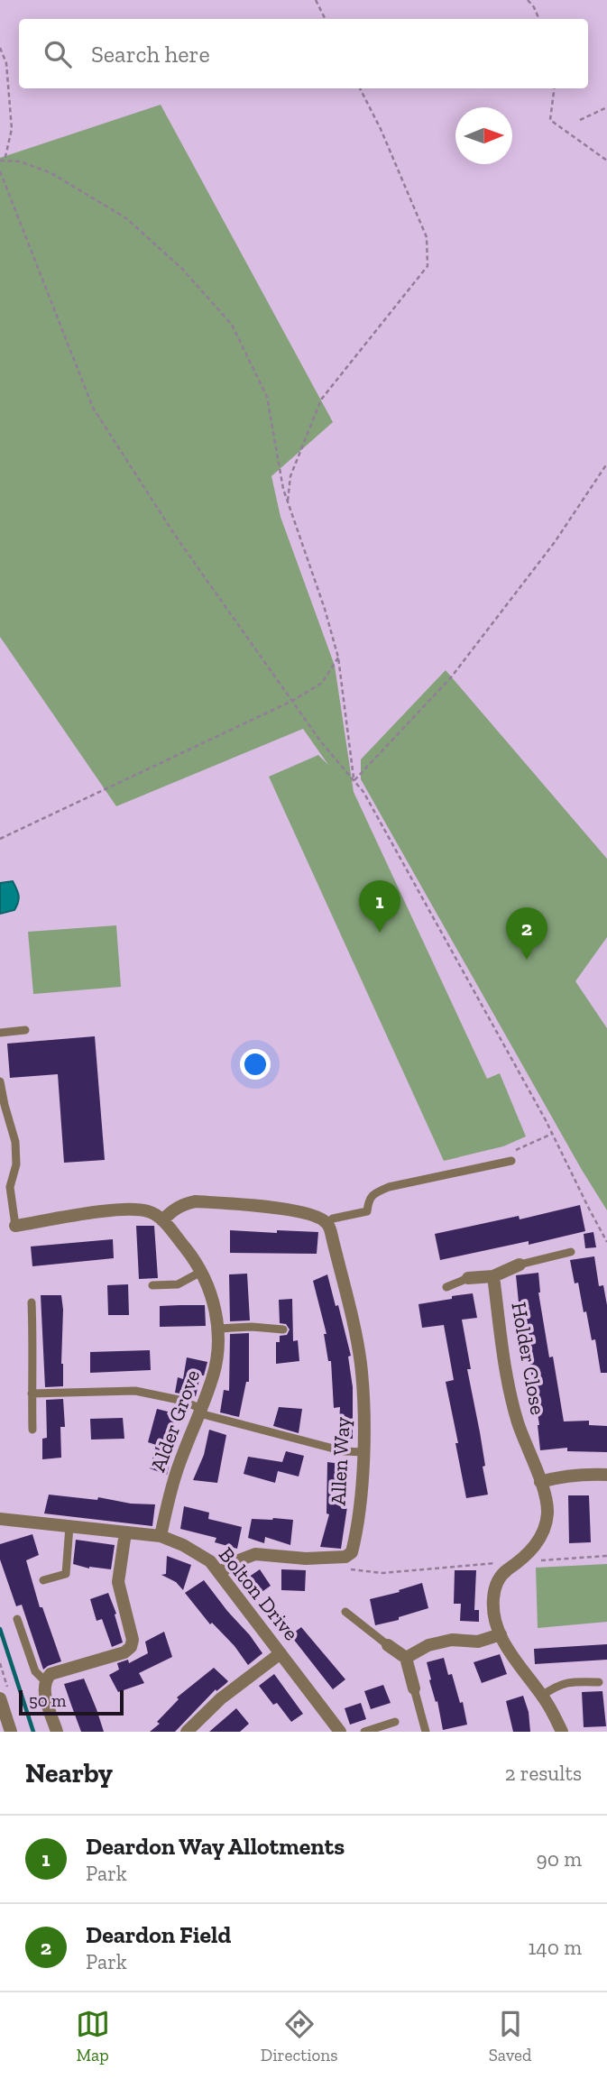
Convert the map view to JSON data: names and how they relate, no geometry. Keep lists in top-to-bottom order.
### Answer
{
  "streets": {
    "street": [
      "Holder Close",
      "Alder Grove",
      "Allen Way",
      "Bolton Drive"
    ]
  },
  "crossings": [
    ["Alder Grove", "Bolton Drive"],
    ["Allen Way", "Bolton Drive"]
  ],
  "scale_bar": "50 m",
  "north": "right",
  "page": {
    "search": "Search here",
    "pins": ["1", "2"],
    "scale": "50 m",
    "heading": ["Nearby", "2 results"],
    "list": [
      {
        "mark": "1",
        "name": "Deardon Way Allotments",
        "note": "Park",
        "value": "90 m"
      },
      {
        "mark": "2",
        "name": "Deardon Field",
        "note": "Park",
        "value": "140 m"
      }
    ],
    "nav": ["Map", "Directions", "Saved"]
  }
}
